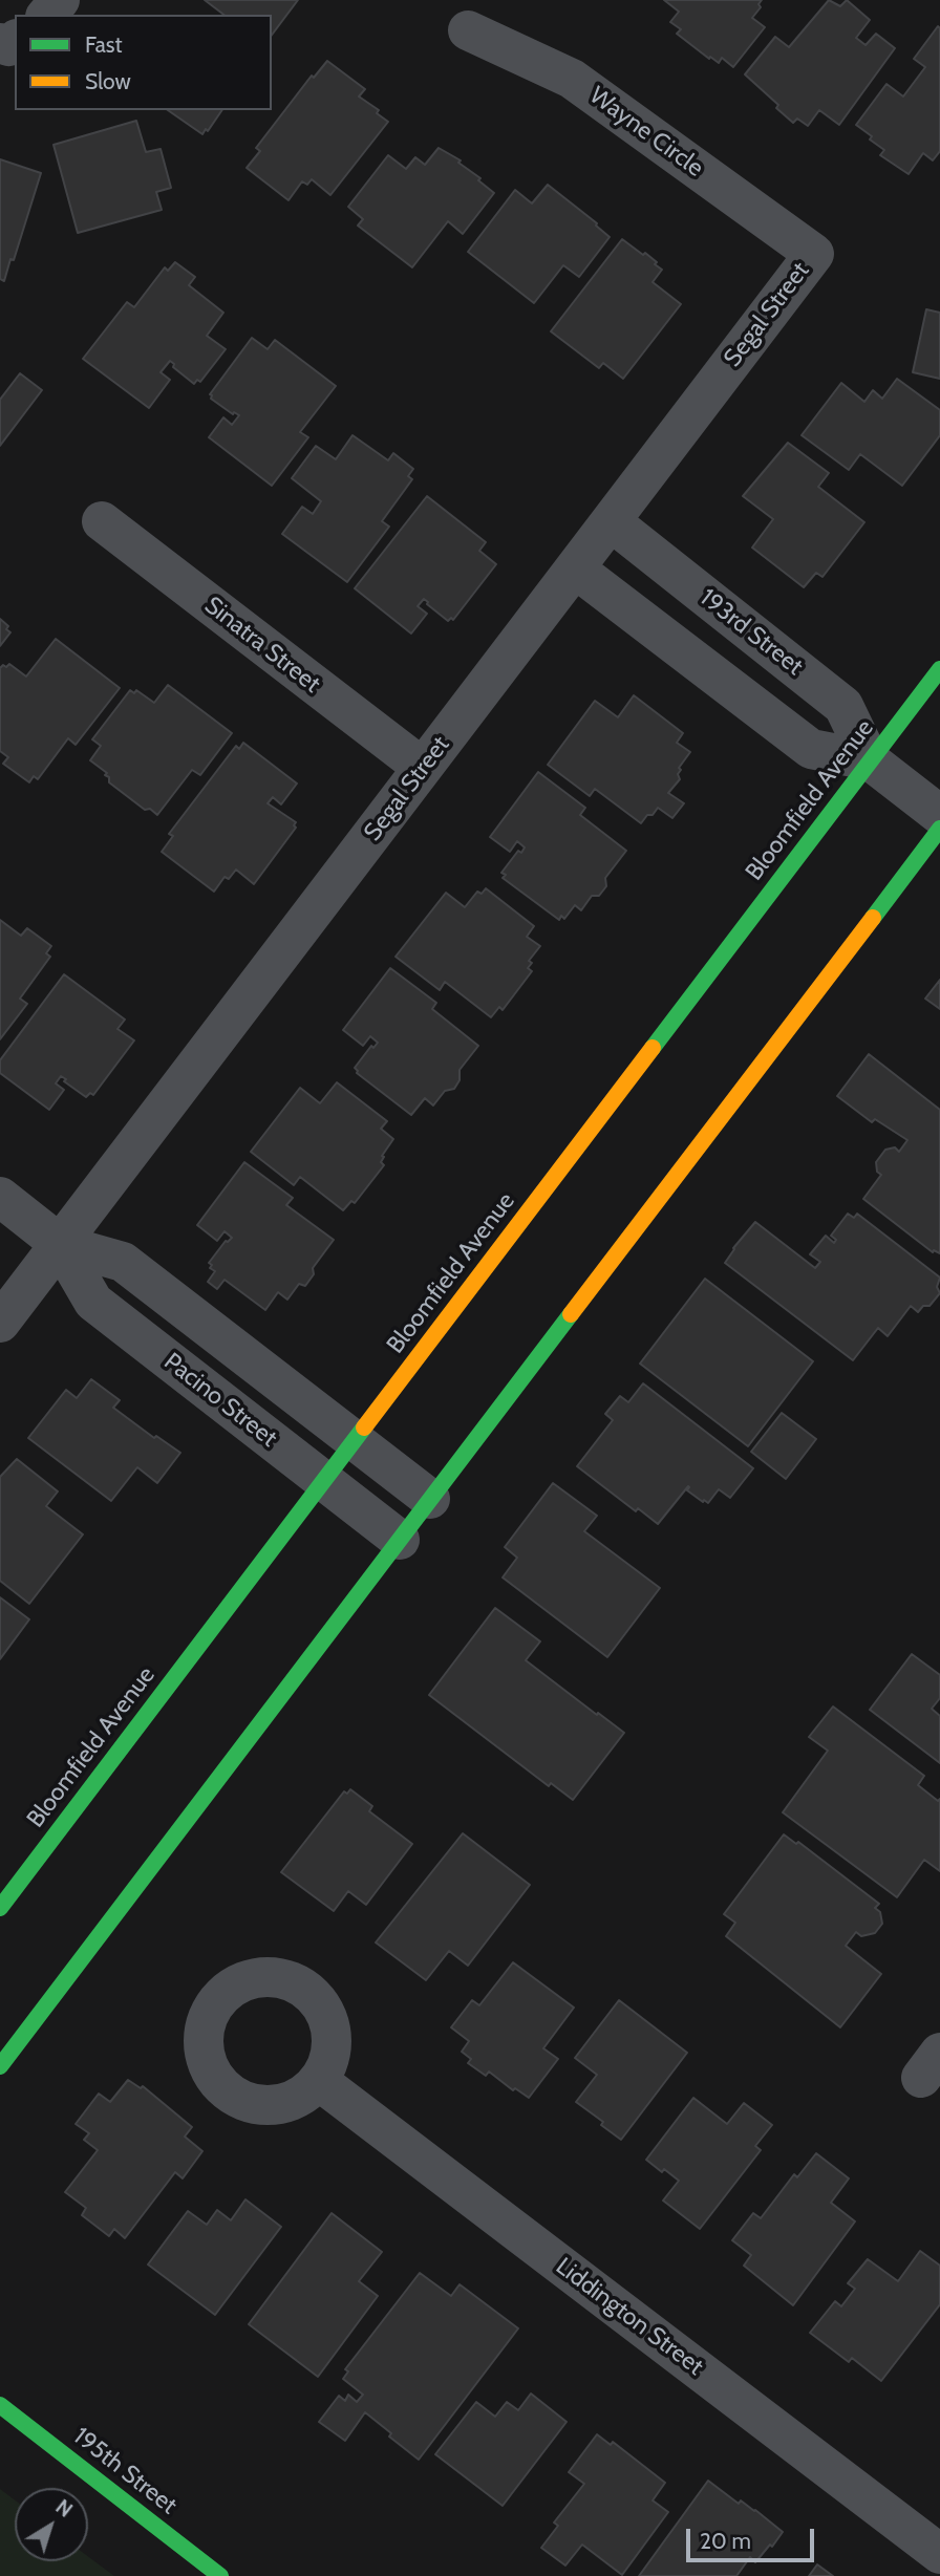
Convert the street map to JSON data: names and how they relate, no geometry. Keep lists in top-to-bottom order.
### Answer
{
  "streets": {
    "street": [
      "Wayne Circle",
      "Segal Street",
      "193rd Street",
      "Sinatra Street",
      "Bloomfield Avenue",
      "Pacino Street",
      "Liddington Street",
      "195th Street"
    ]
  },
  "crossings": [
    ["Wayne Circle", "Segal Street"],
    ["Segal Street", "193rd Street"],
    ["Segal Street", "Sinatra Street"],
    ["Segal Street", "Pacino Street"],
    ["193rd Street", "Bloomfield Avenue"],
    ["Bloomfield Avenue", "Pacino Street"]
  ],
  "legend": ["Fast", "Slow"],
  "scale_bar": "20 m",
  "north": "top right"
}
